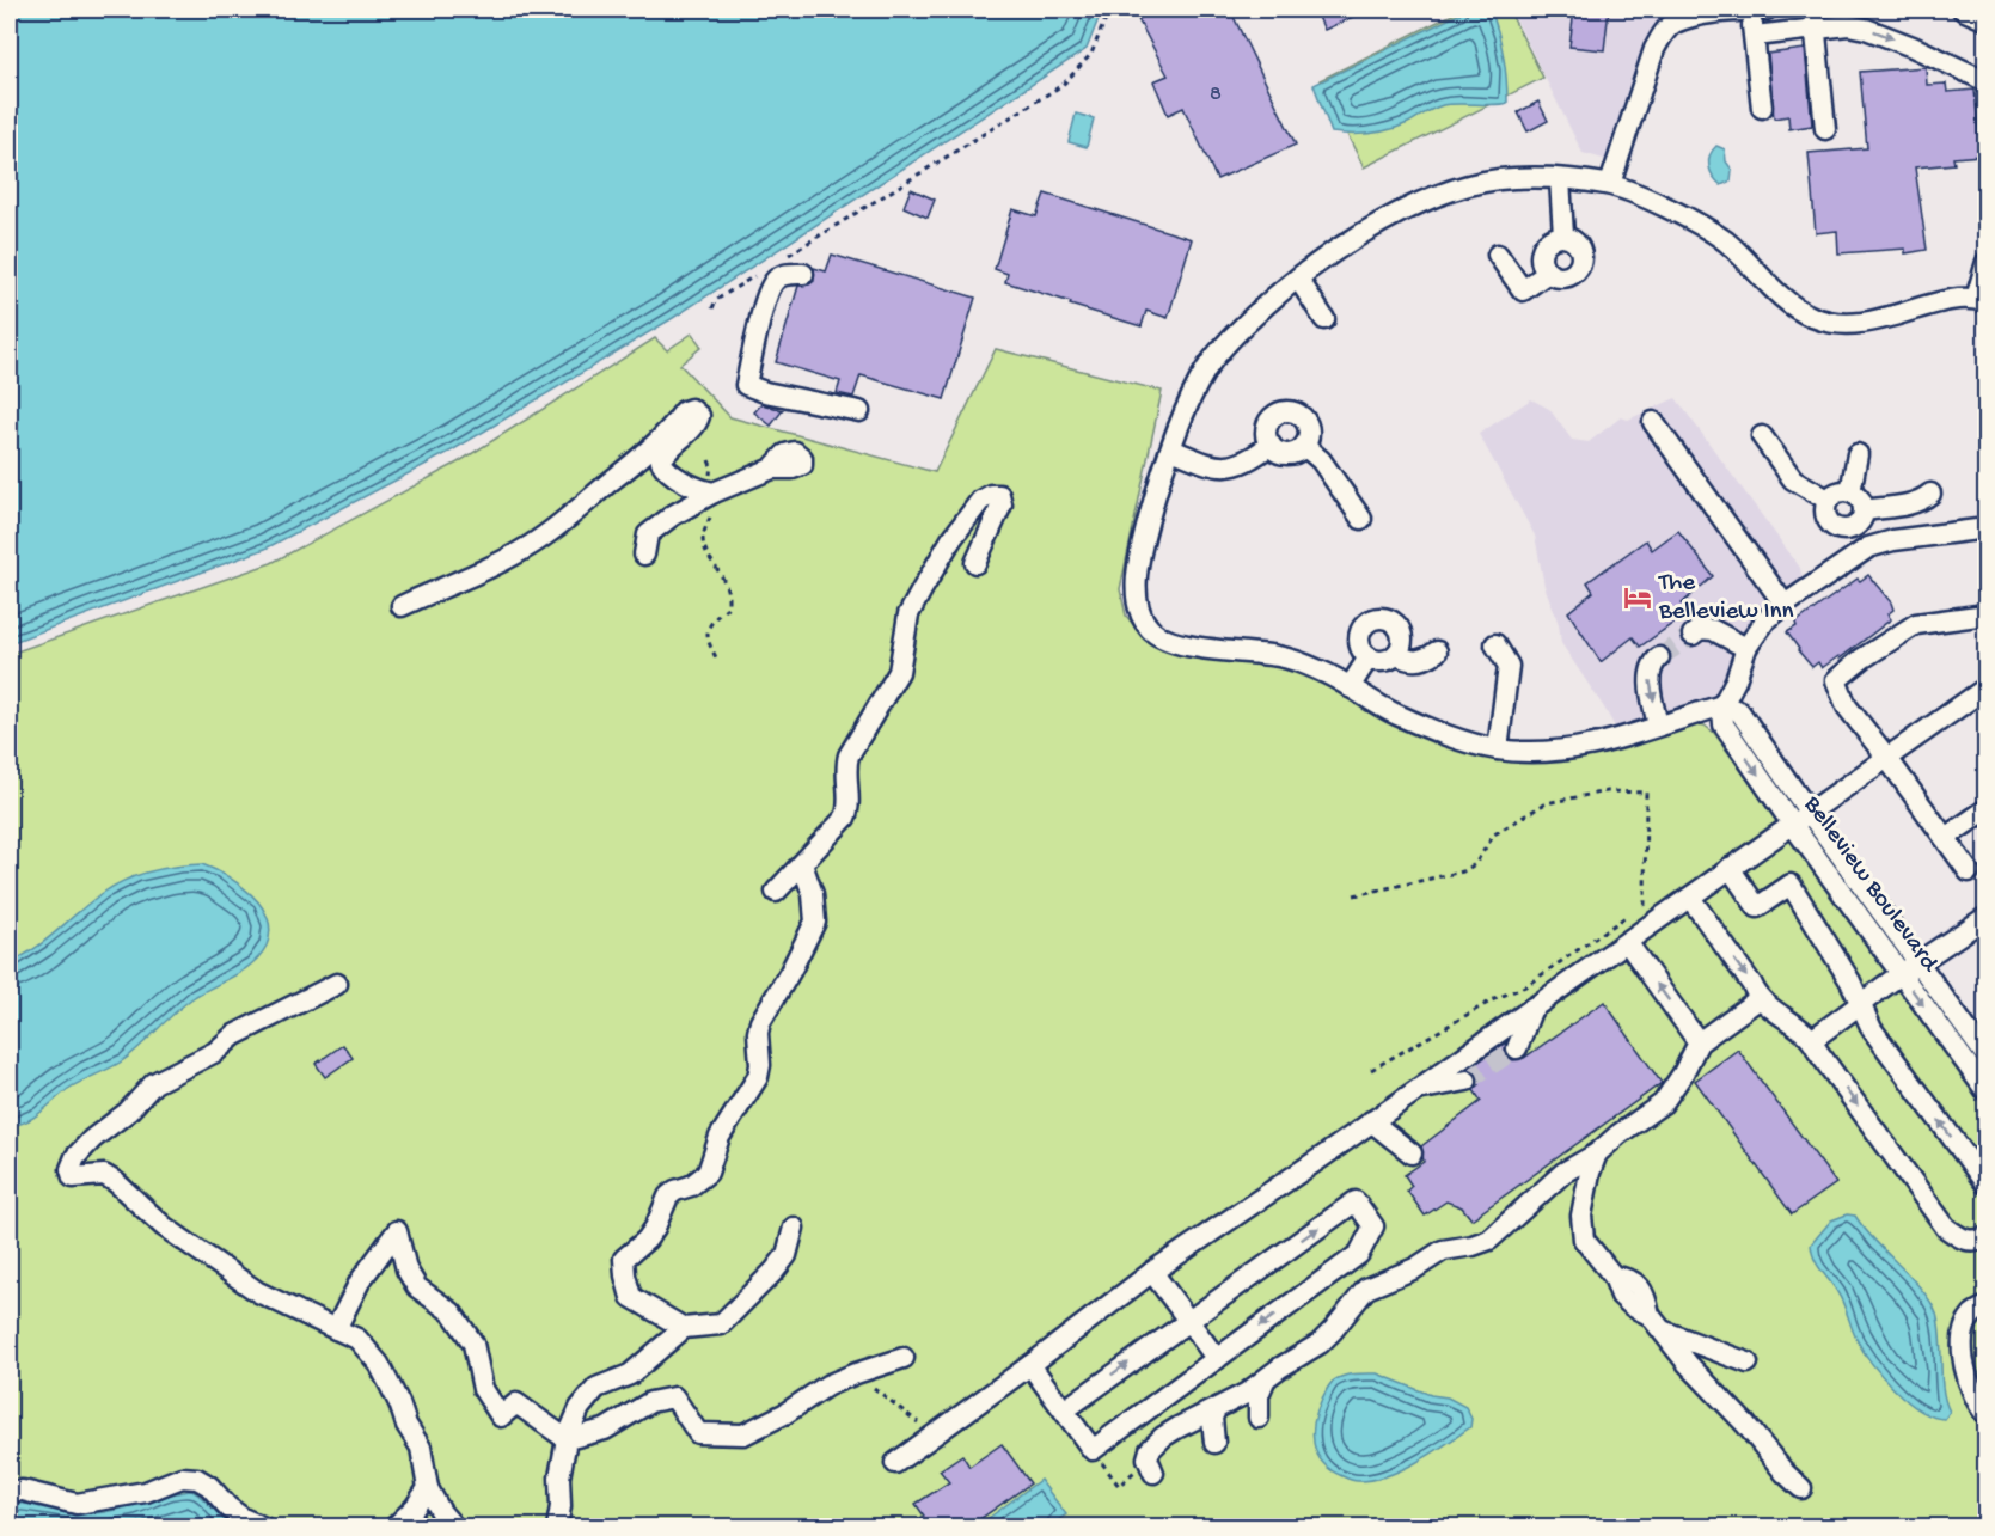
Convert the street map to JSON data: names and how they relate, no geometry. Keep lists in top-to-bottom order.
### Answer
{
  "streets": {
    "street": ["Belleview Boulevard"]
  },
  "places": {
    "hotel": ["The Belleview Inn"]
  },
  "house_numbers": ["8"]
}
